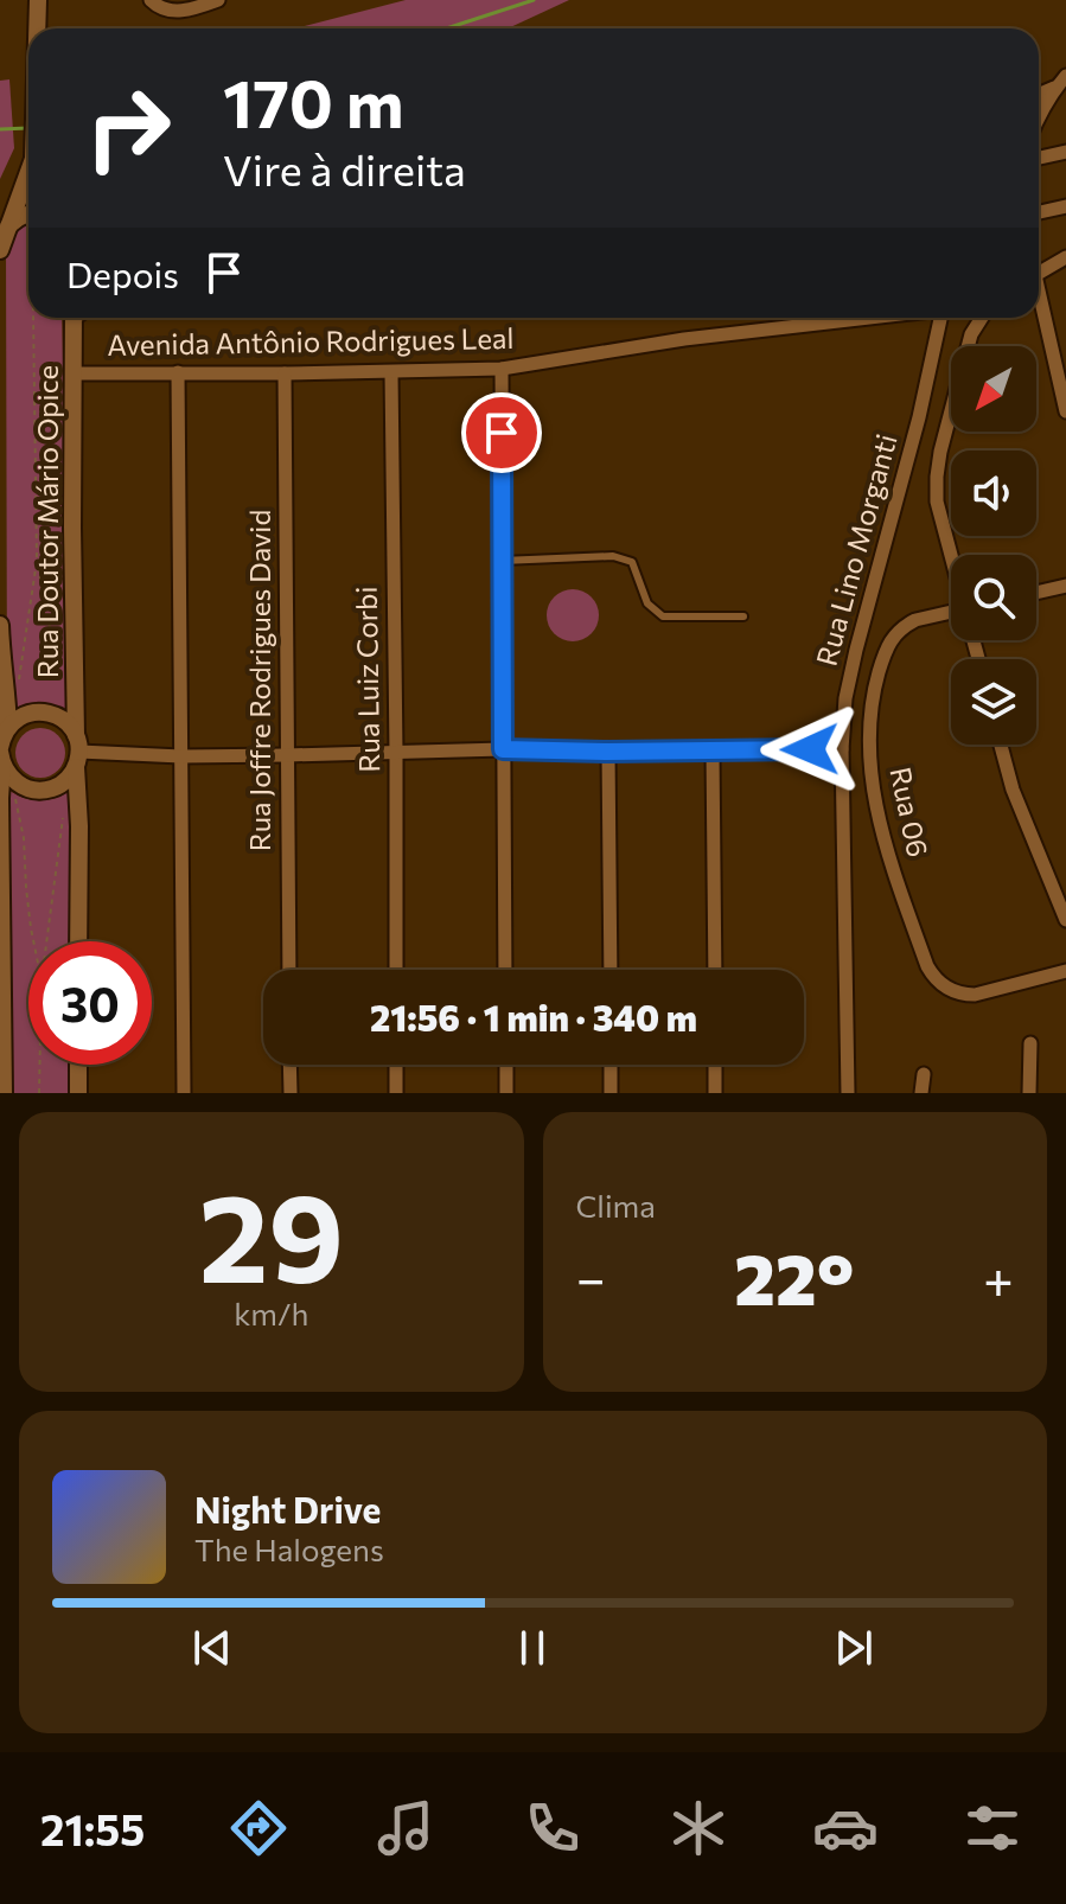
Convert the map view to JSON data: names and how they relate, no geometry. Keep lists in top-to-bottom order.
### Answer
{
  "streets": {
    "street": [
      "Avenida Antônio Rodrigues Leal",
      "Rua Doutor Mário Opice",
      "Rua Lino Morganti",
      "Rua Luiz Corbi",
      "Rua Joffre Rodrigues David",
      "Rua 06"
    ]
  },
  "crossings": [
    ["Avenida Antônio Rodrigues Leal", "Rua Doutor Mário Opice"],
    ["Avenida Antônio Rodrigues Leal", "Rua Luiz Corbi"],
    ["Avenida Antônio Rodrigues Leal", "Rua Joffre Rodrigues David"]
  ],
  "north": "bottom left",
  "page": {
    "turn": ["170 m", "Vire à direita"],
    "then": "Depois",
    "limit": "30",
    "trip": "21:56 · 1 min · 340 m",
    "tile": [
      ["29", "km/h"],
      "Clima"
    ],
    "heat": ["−", "22°", "+"],
    "song": ["Night Drive", "The Halogens"],
    "tabs": "21:55"
  }
}
